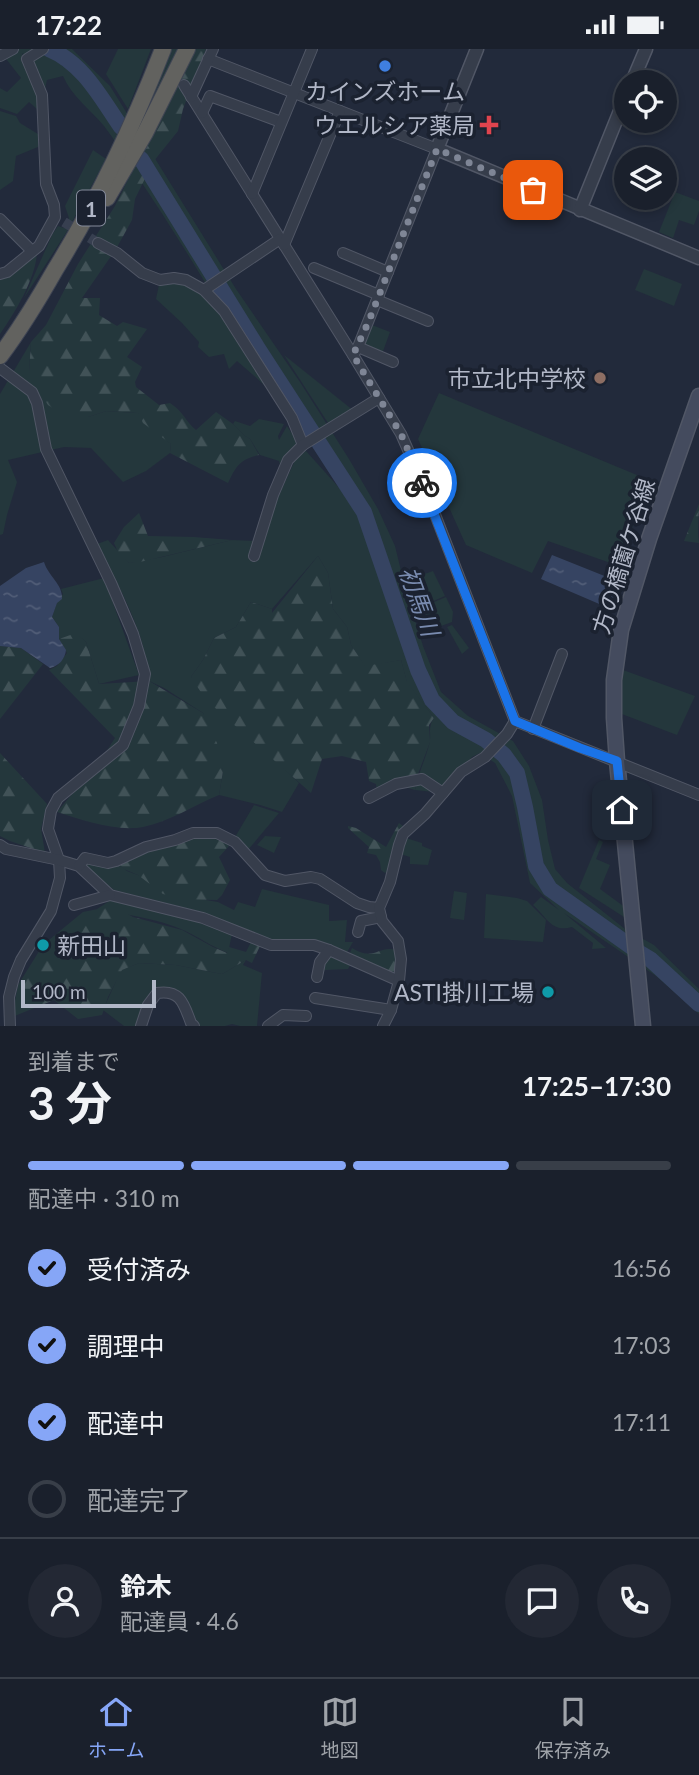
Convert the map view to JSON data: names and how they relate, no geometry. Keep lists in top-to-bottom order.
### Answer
{
  "streets": {
    "highway": ["1"],
    "main road": ["方の橋薗ケ谷線"]
  },
  "water": ["初馬川"],
  "places": {
    "other": [
      "カインズホーム",
      "市立北中学校",
      "新田山",
      "ASTI掛川工場"
    ],
    "health": ["ウエルシア薬局"]
  },
  "scale_bar": "100 m",
  "page": {
    "status": "17:22",
    "scale": "100 m",
    "heading": ["3 分", "到着まで", "17:25–17:30"],
    "panel": ["鈴木", "配達員 · 4.6"],
    "bar": "配達中 · 310 m",
    "list": [
      ["受付済み", "16:56"],
      ["調理中", "17:03"],
      ["配達中", "17:11"],
      "配達完了"
    ],
    "tabs": ["ホーム", "地図", "保存済み"]
  }
}
